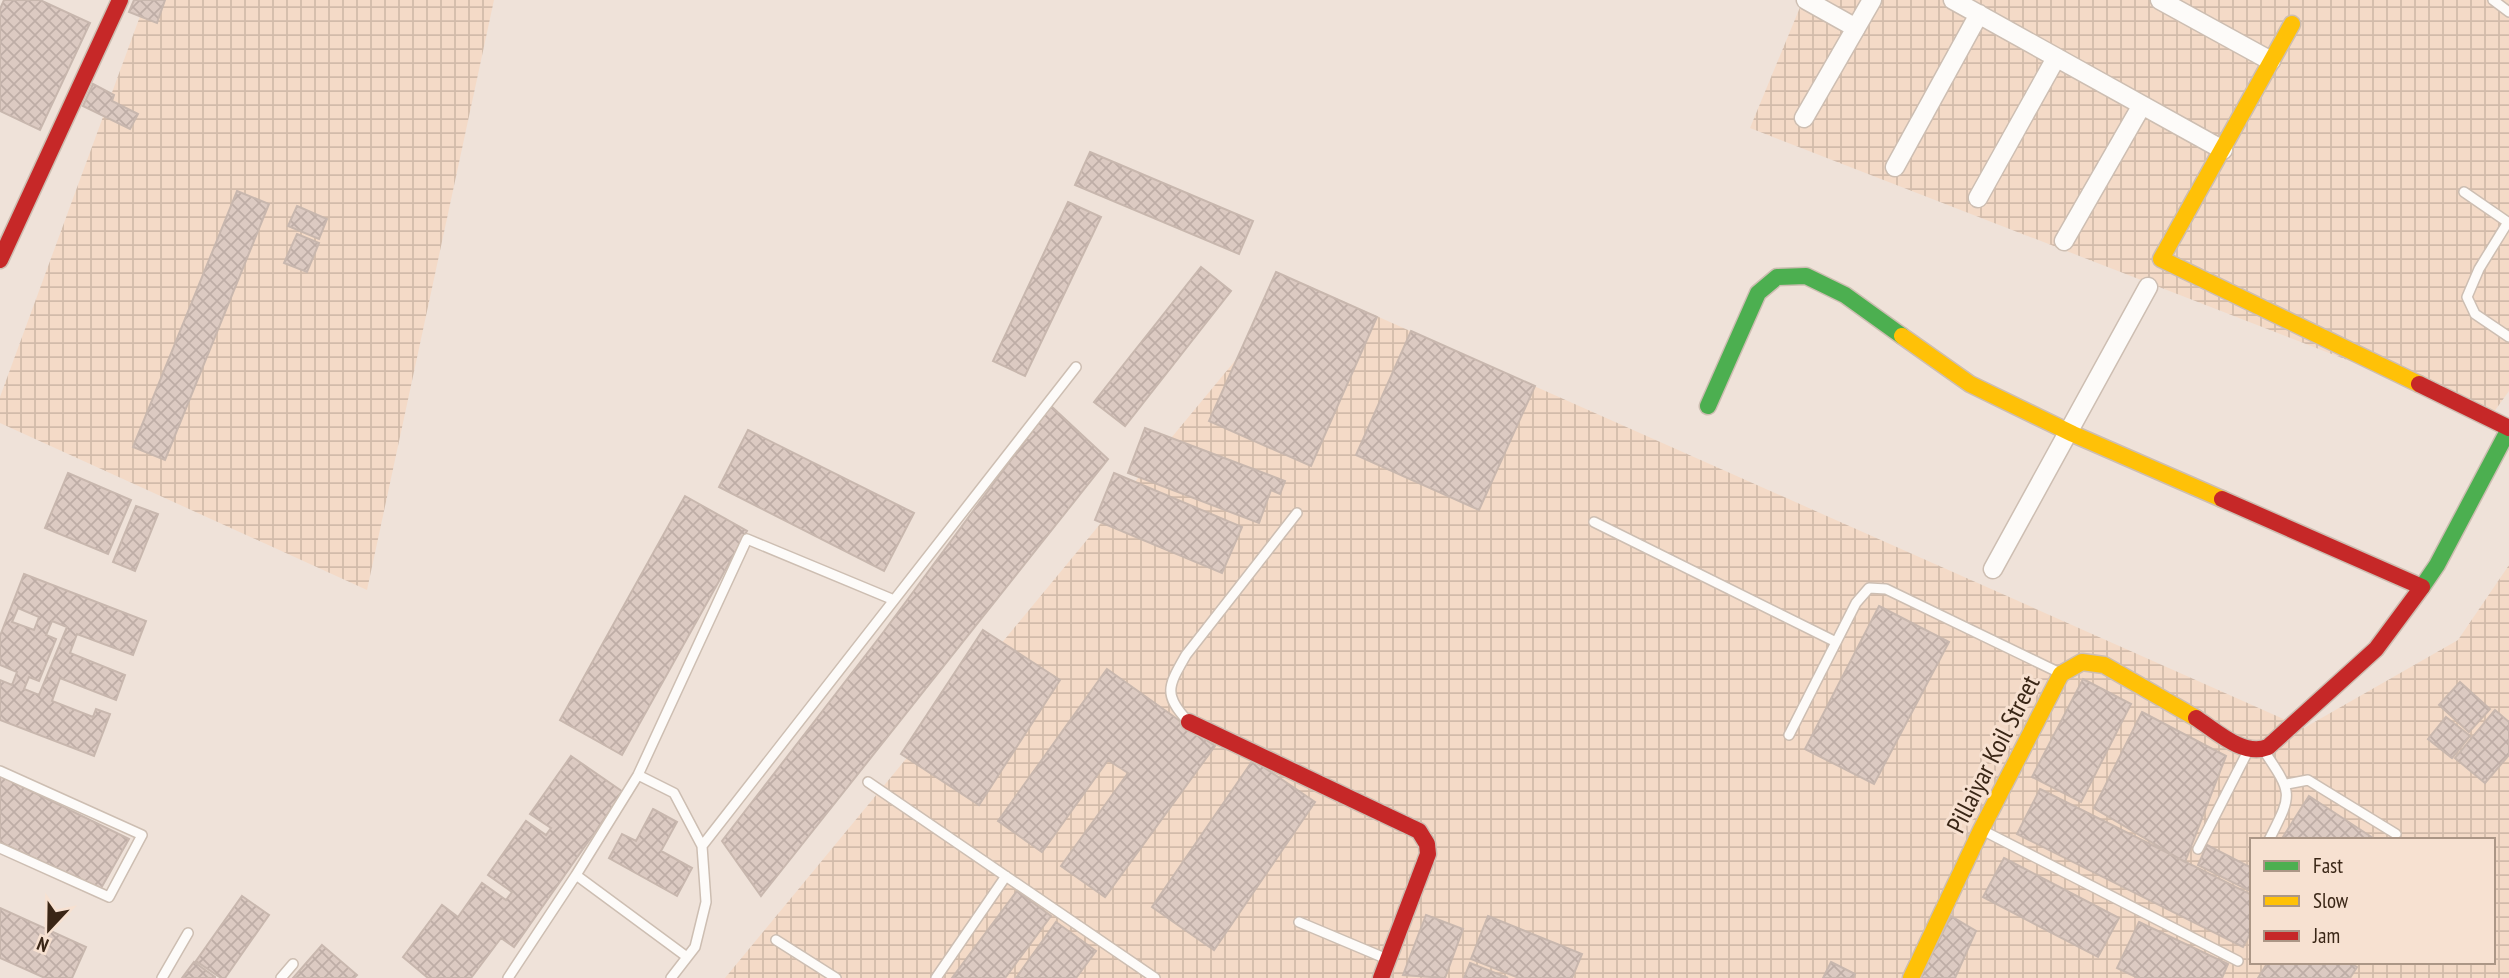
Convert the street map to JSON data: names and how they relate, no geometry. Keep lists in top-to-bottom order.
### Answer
{
  "streets": {
    "street": ["Pillaiyar Koil Street"]
  },
  "legend": ["Fast", "Slow", "Jam"],
  "north": "bottom"
}
